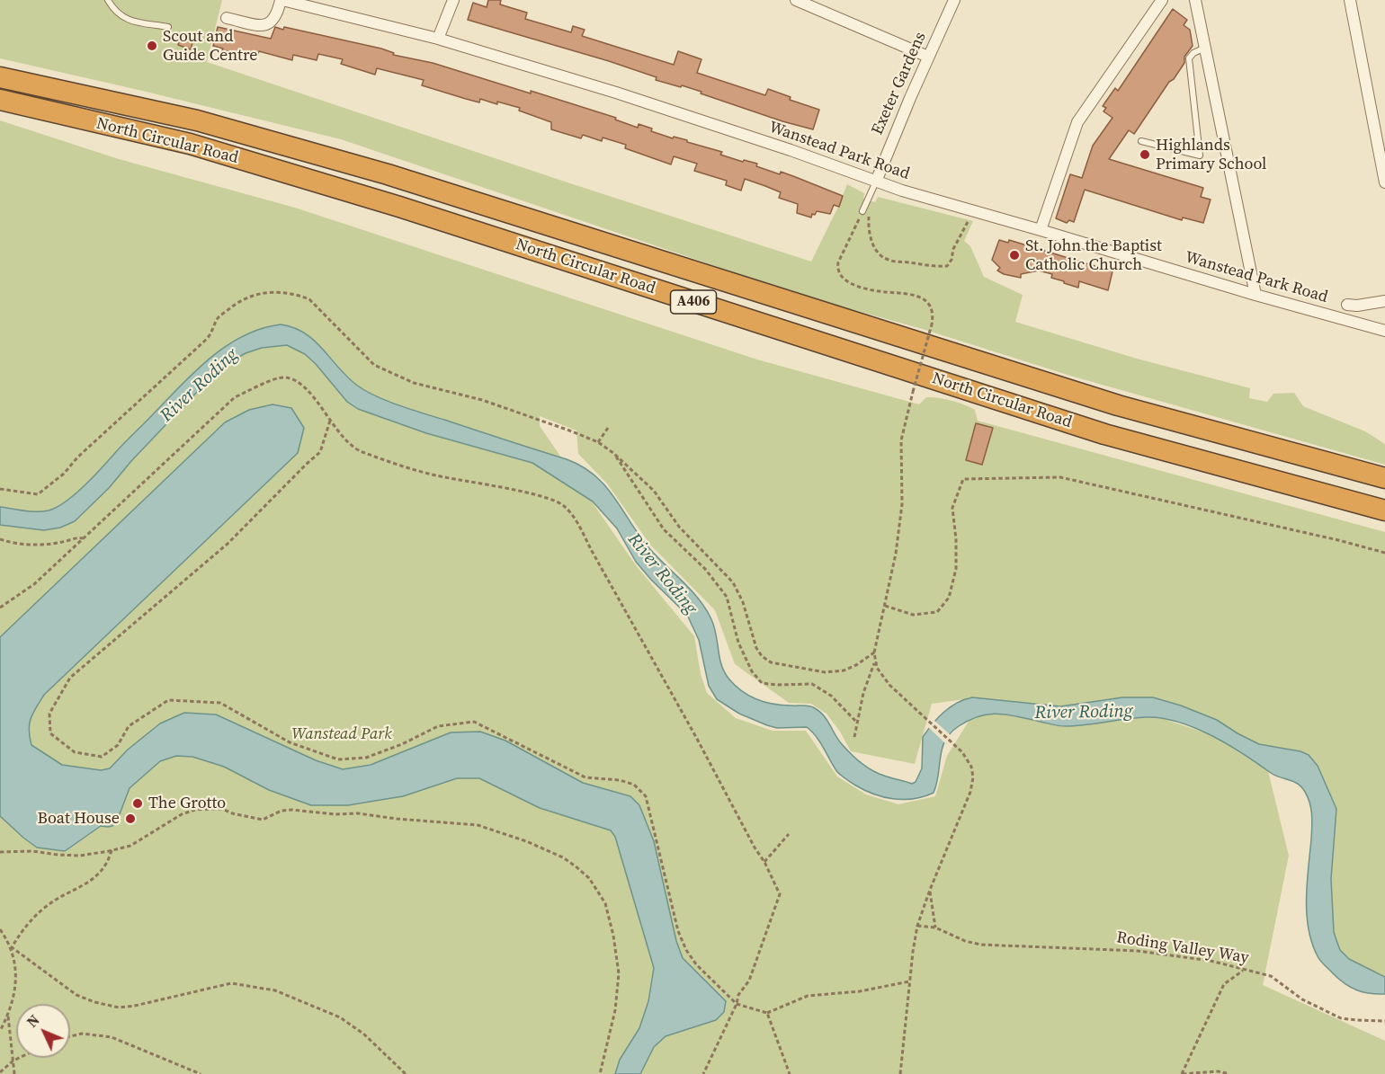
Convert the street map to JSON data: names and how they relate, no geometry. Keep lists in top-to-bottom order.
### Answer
{
  "streets": {
    "highway": ["North Circular Road", "A406"],
    "street": ["Exeter Gardens", "Wanstead Park Road"],
    "path": ["Roding Valley Way"]
  },
  "crossings": [
    ["Exeter Gardens", "Wanstead Park Road"]
  ],
  "water": ["River Roding"],
  "parks": ["Wanstead Park"],
  "places": [
    "Scout and Guide Centre",
    "Highlands Primary School",
    "St. John the Baptist Catholic Church",
    "The Grotto",
    "Boat House"
  ],
  "north": "top left"
}
